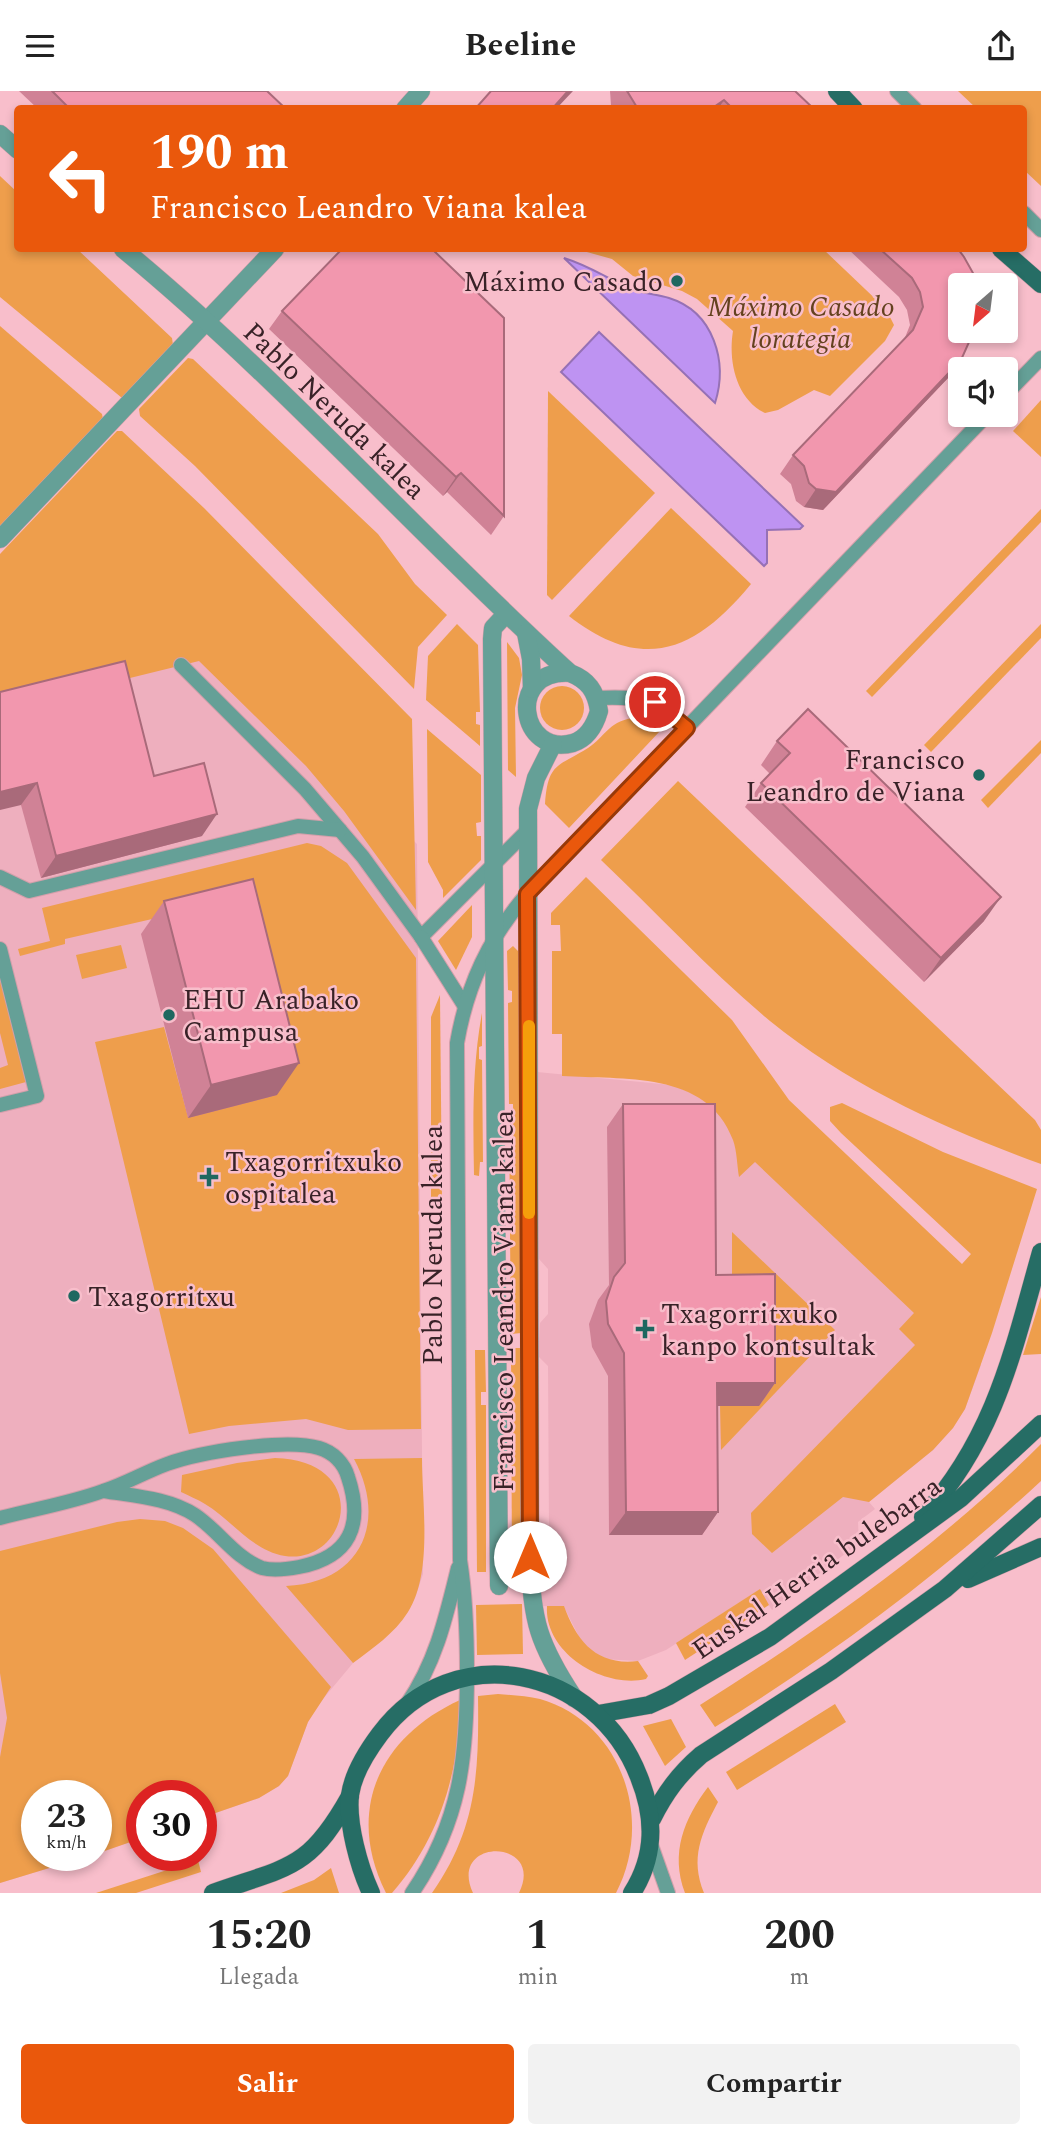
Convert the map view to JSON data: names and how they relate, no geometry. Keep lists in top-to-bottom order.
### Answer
{
  "streets": {
    "main road": ["Euskal Herria bulebarra"],
    "street": ["Pablo Neruda kalea", "Francisco Leandro Viana kalea"]
  },
  "crossings": [
    ["Pablo Neruda kalea", "Francisco Leandro Viana kalea"]
  ],
  "parks": ["Máximo Casado lorategia"],
  "places": {
    "other": [
      "Máximo Casado",
      "Francisco Leandro de Viana",
      "EHU Arabako Campusa",
      "Txagorritxu"
    ],
    "health": ["Txagorritxuko ospitalea", "Txagorritxuko kanpo kontsultak"]
  },
  "north": "bottom left",
  "page": {
    "header": "Beeline",
    "turn": ["190 m", "Francisco Leandro Viana kalea"],
    "speed": "23 km/h",
    "limit": "30",
    "eta": [
      "15:20",
      "Llegada",
      "1",
      "min",
      "200",
      "m"
    ],
    "buttons": ["Salir", "Compartir"]
  }
}
